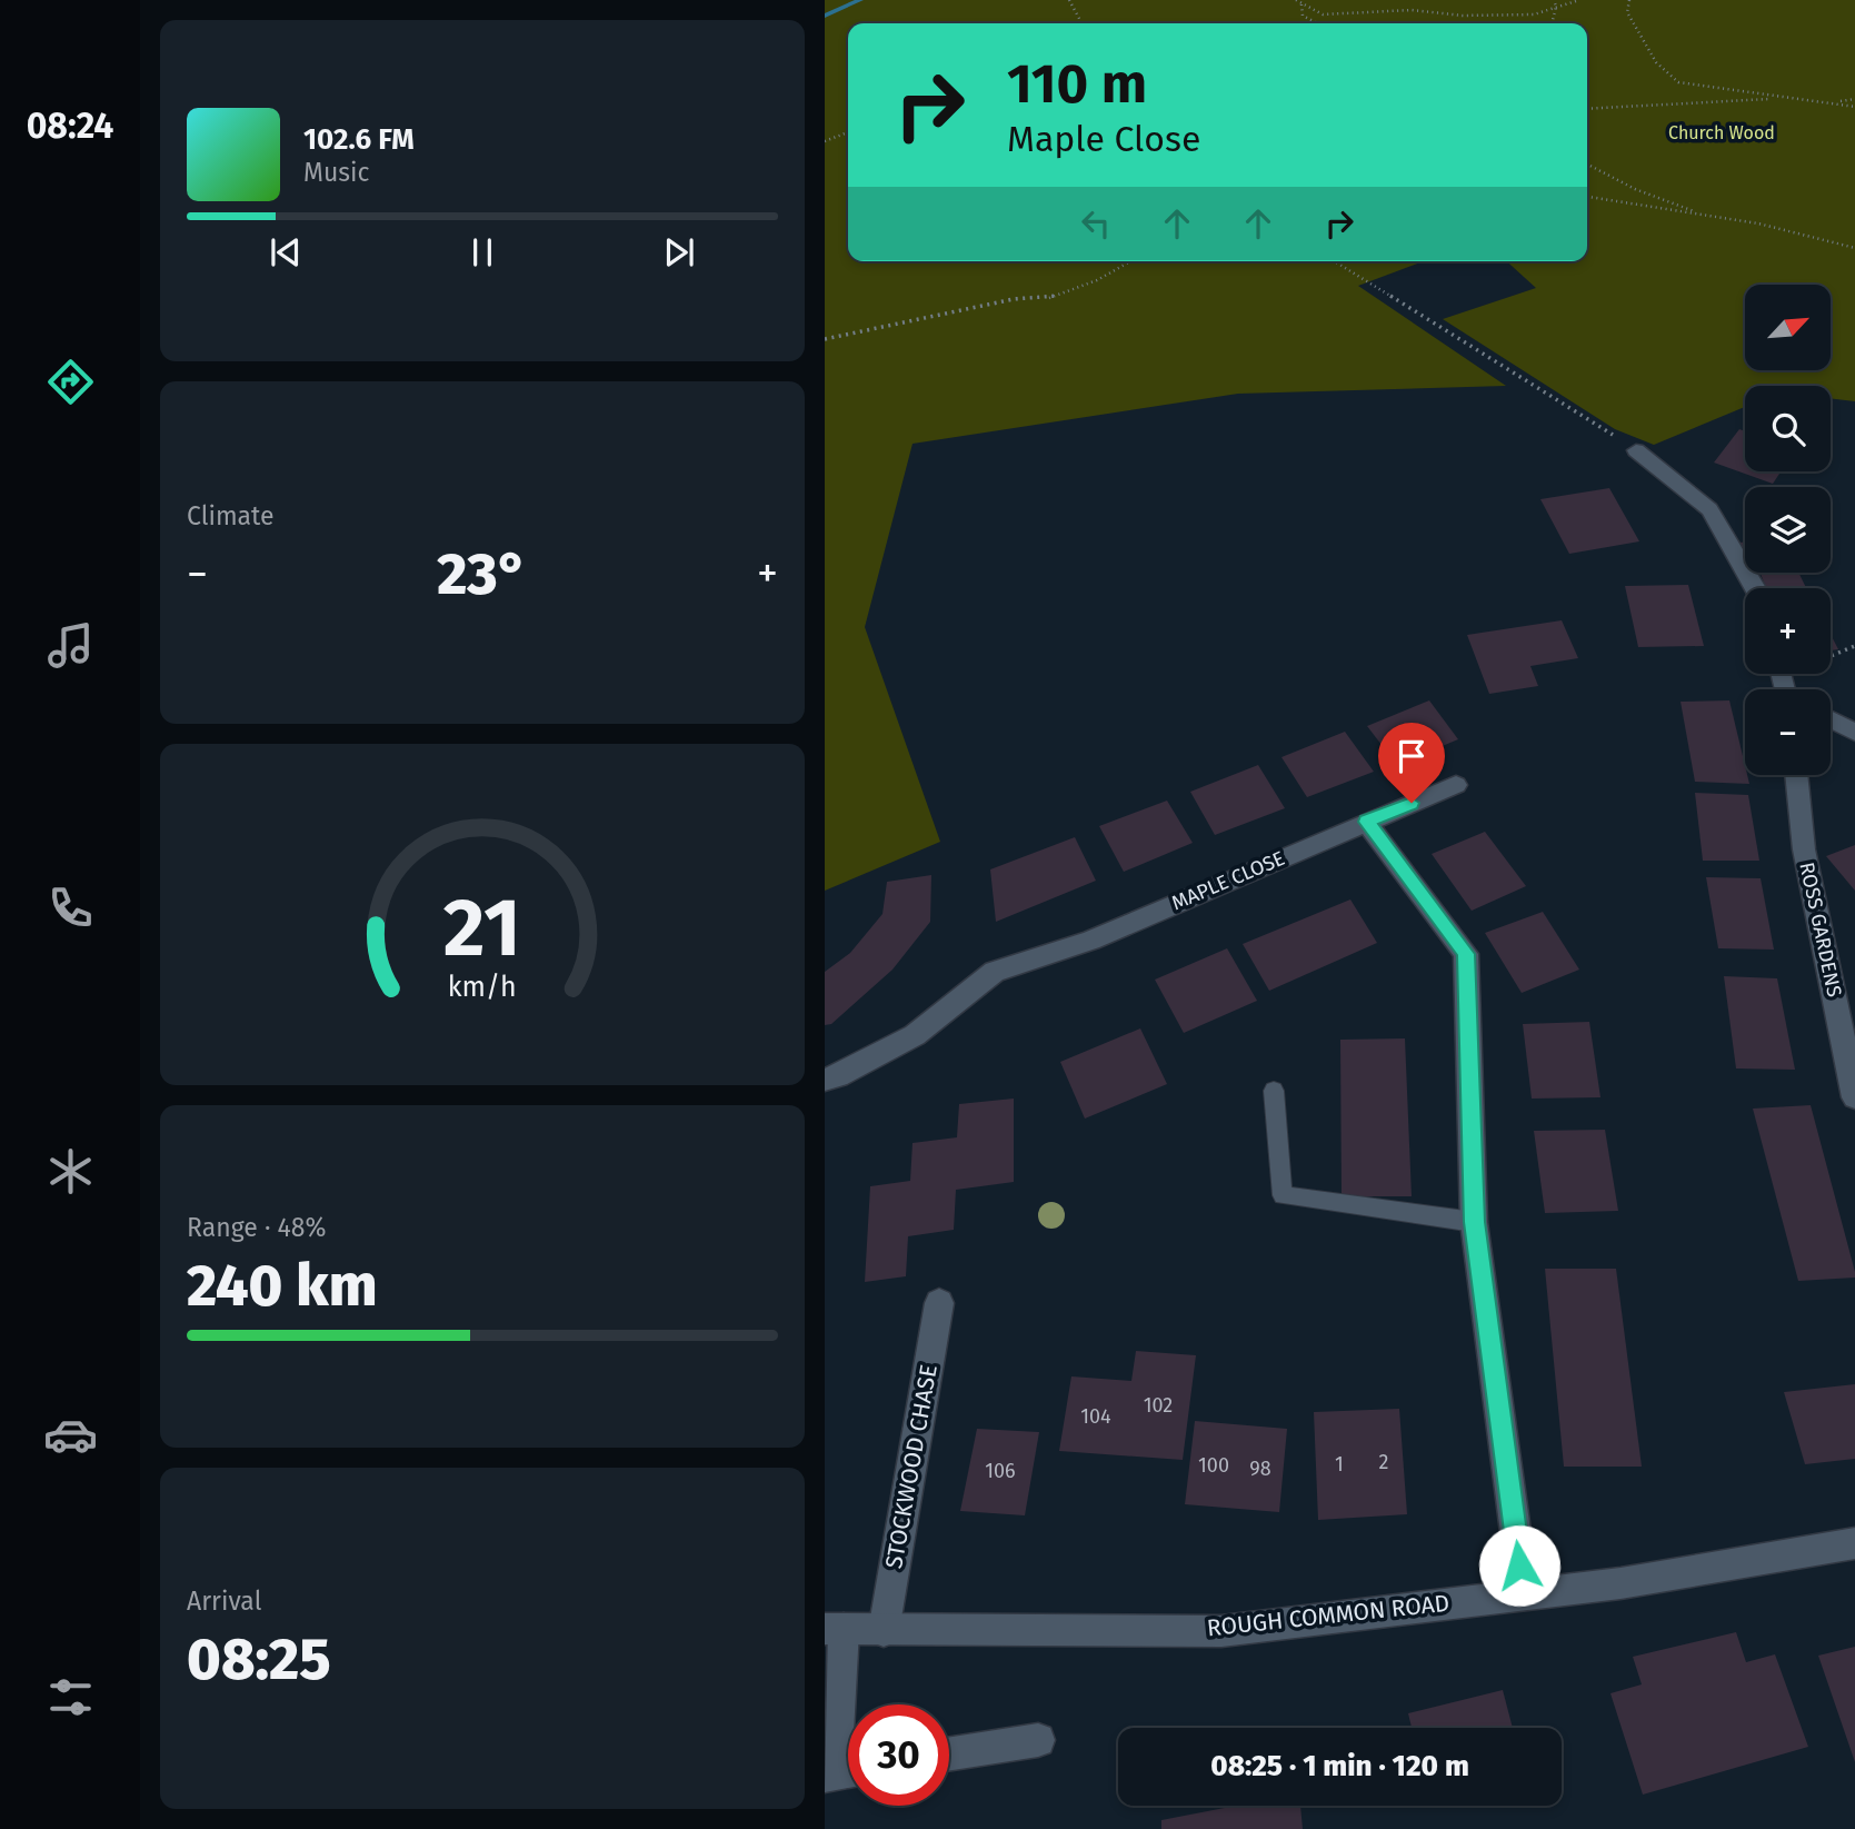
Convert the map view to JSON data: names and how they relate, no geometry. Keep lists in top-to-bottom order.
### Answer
{
  "streets": {
    "street": [
      "MAPLE CLOSE",
      "ROSS GARDENS",
      "STOCKWOOD CHASE",
      "ROUGH COMMON ROAD"
    ]
  },
  "crossings": [
    ["STOCKWOOD CHASE", "ROUGH COMMON ROAD"]
  ],
  "parks": ["Church Wood"],
  "house_numbers": [
    "102",
    "104",
    "2",
    "1",
    "100",
    "98",
    "106"
  ],
  "north": "top right",
  "page": {
    "tabs": "08:24",
    "turn": ["110 m", "Maple Close"],
    "song": ["102.6 FM", "Music"],
    "map_buttons": ["+", "−"],
    "tile": [
      "Climate",
      ["Range · 48%", "240 km"],
      ["Arrival", "08:25"]
    ],
    "heat": ["−", "23°", "+"],
    "limit": "30",
    "trip": "08:25 · 1 min · 120 m",
    "gauge": ["21", "km/h"]
  }
}
